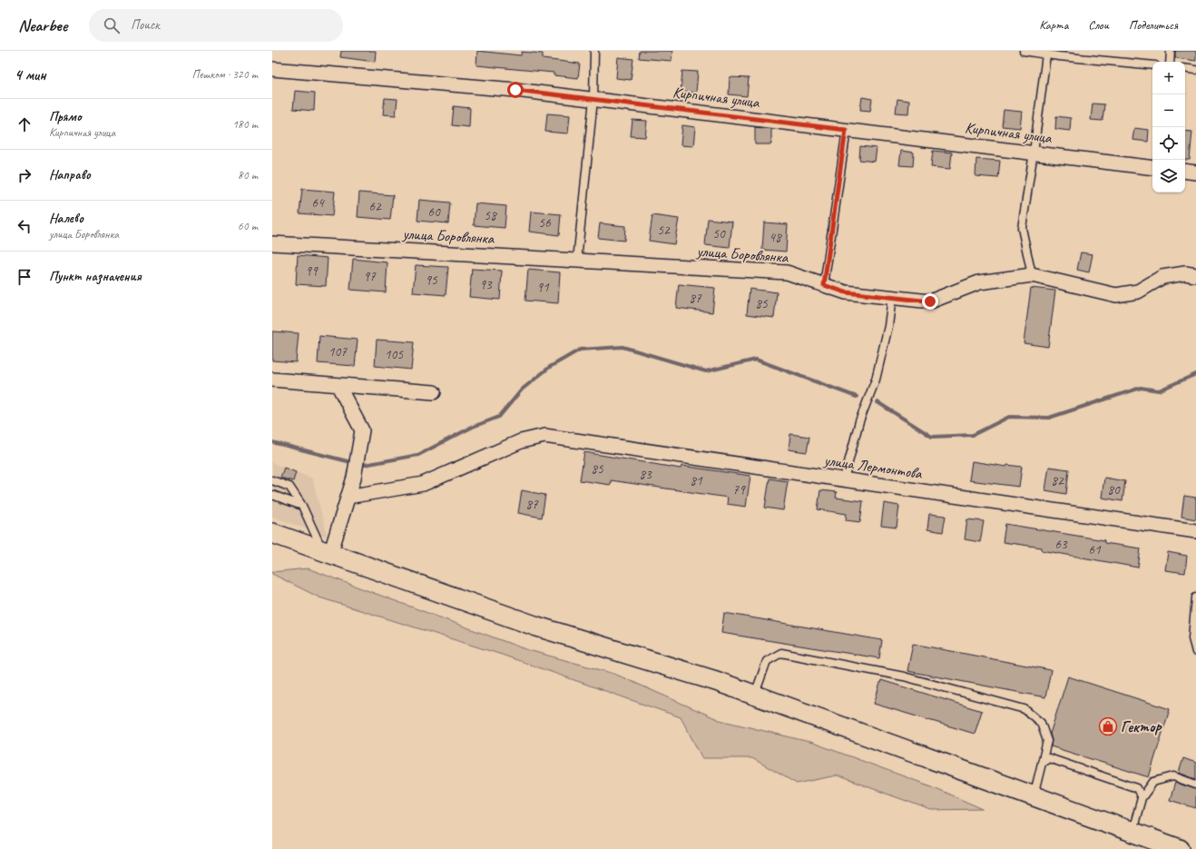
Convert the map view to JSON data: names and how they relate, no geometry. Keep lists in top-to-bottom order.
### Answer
{
  "streets": {
    "street": ["Кирпичная улица", "улица Боровлянка", "улица Лермонтова"]
  },
  "places": {
    "shop": ["Гектор"]
  },
  "house_numbers": [
    "64",
    "62",
    "60",
    "58",
    "56",
    "52",
    "50",
    "48",
    "99",
    "97",
    "95",
    "93",
    "91",
    "87",
    "85",
    "107",
    "105",
    "85",
    "83",
    "81",
    "82",
    "79",
    "80",
    "87",
    "63",
    "61"
  ],
  "page": {
    "header": "Nearbee",
    "search": "Поиск",
    "nav": ["Карта", "Слои", "Поделиться"],
    "heading": ["4 мин", "Пешком · 320 m"],
    "map_buttons": ["+", "−"],
    "list": [
      ["Прямо", "Кирпичная улица", "180 m"],
      ["Направо", "80 m"],
      ["Налево", "улица Боровлянка", "60 m"],
      "Пункт назначения"
    ]
  }
}
